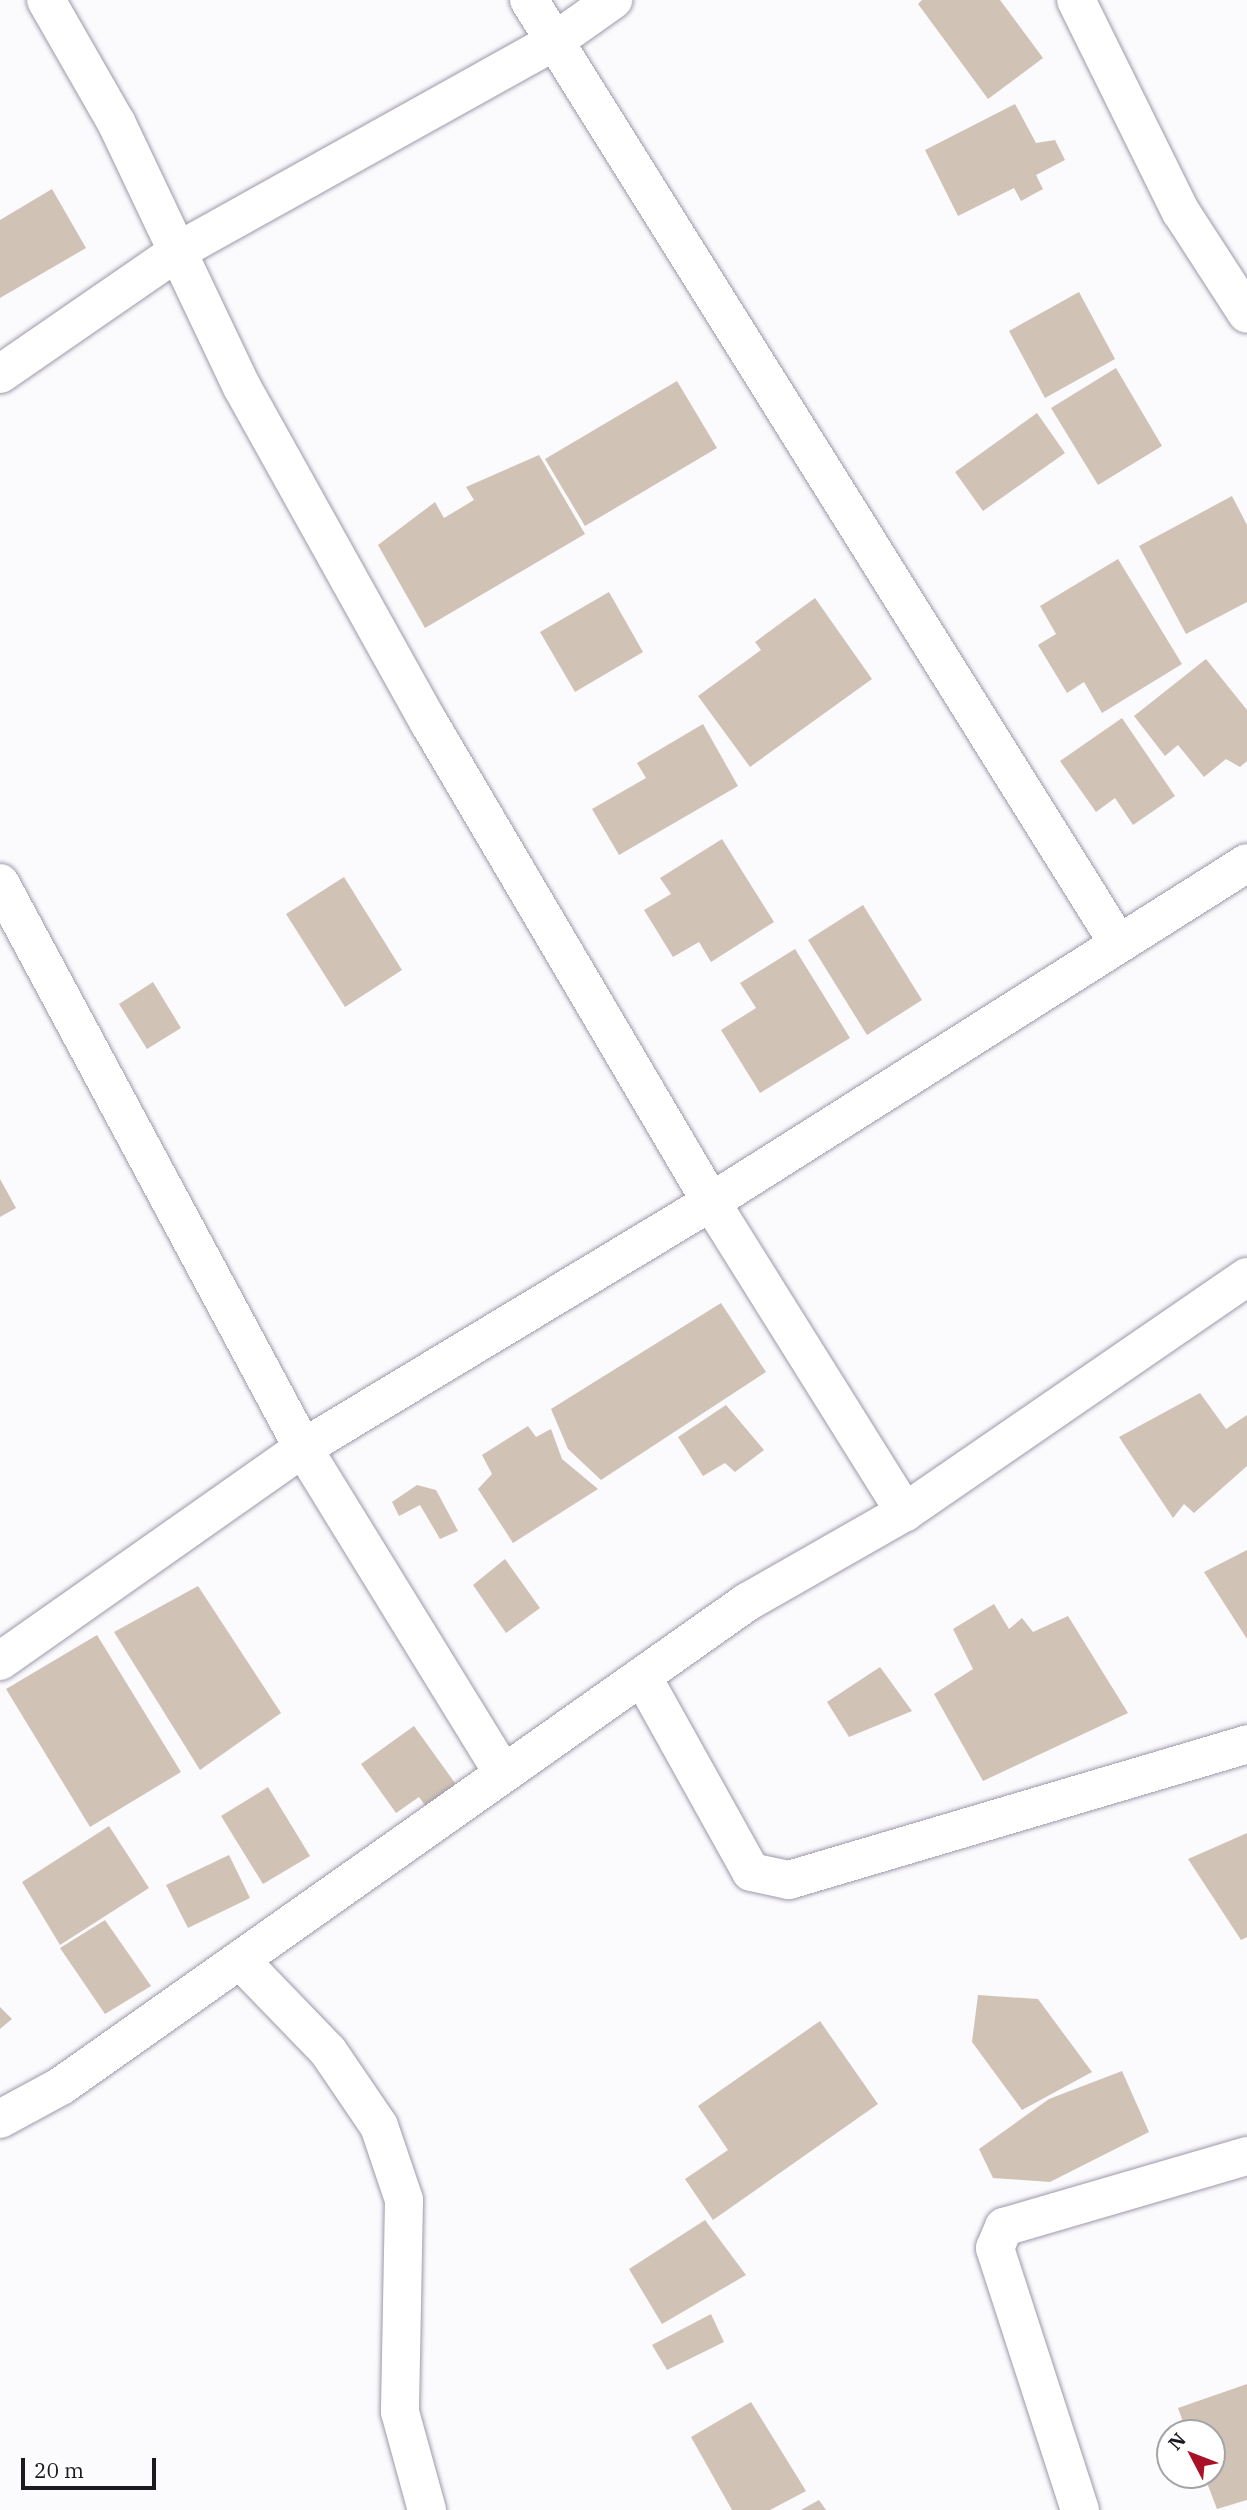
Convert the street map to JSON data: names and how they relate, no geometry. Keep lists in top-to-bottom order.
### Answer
{
  "scale_bar": "20 m",
  "north": "top left"
}
